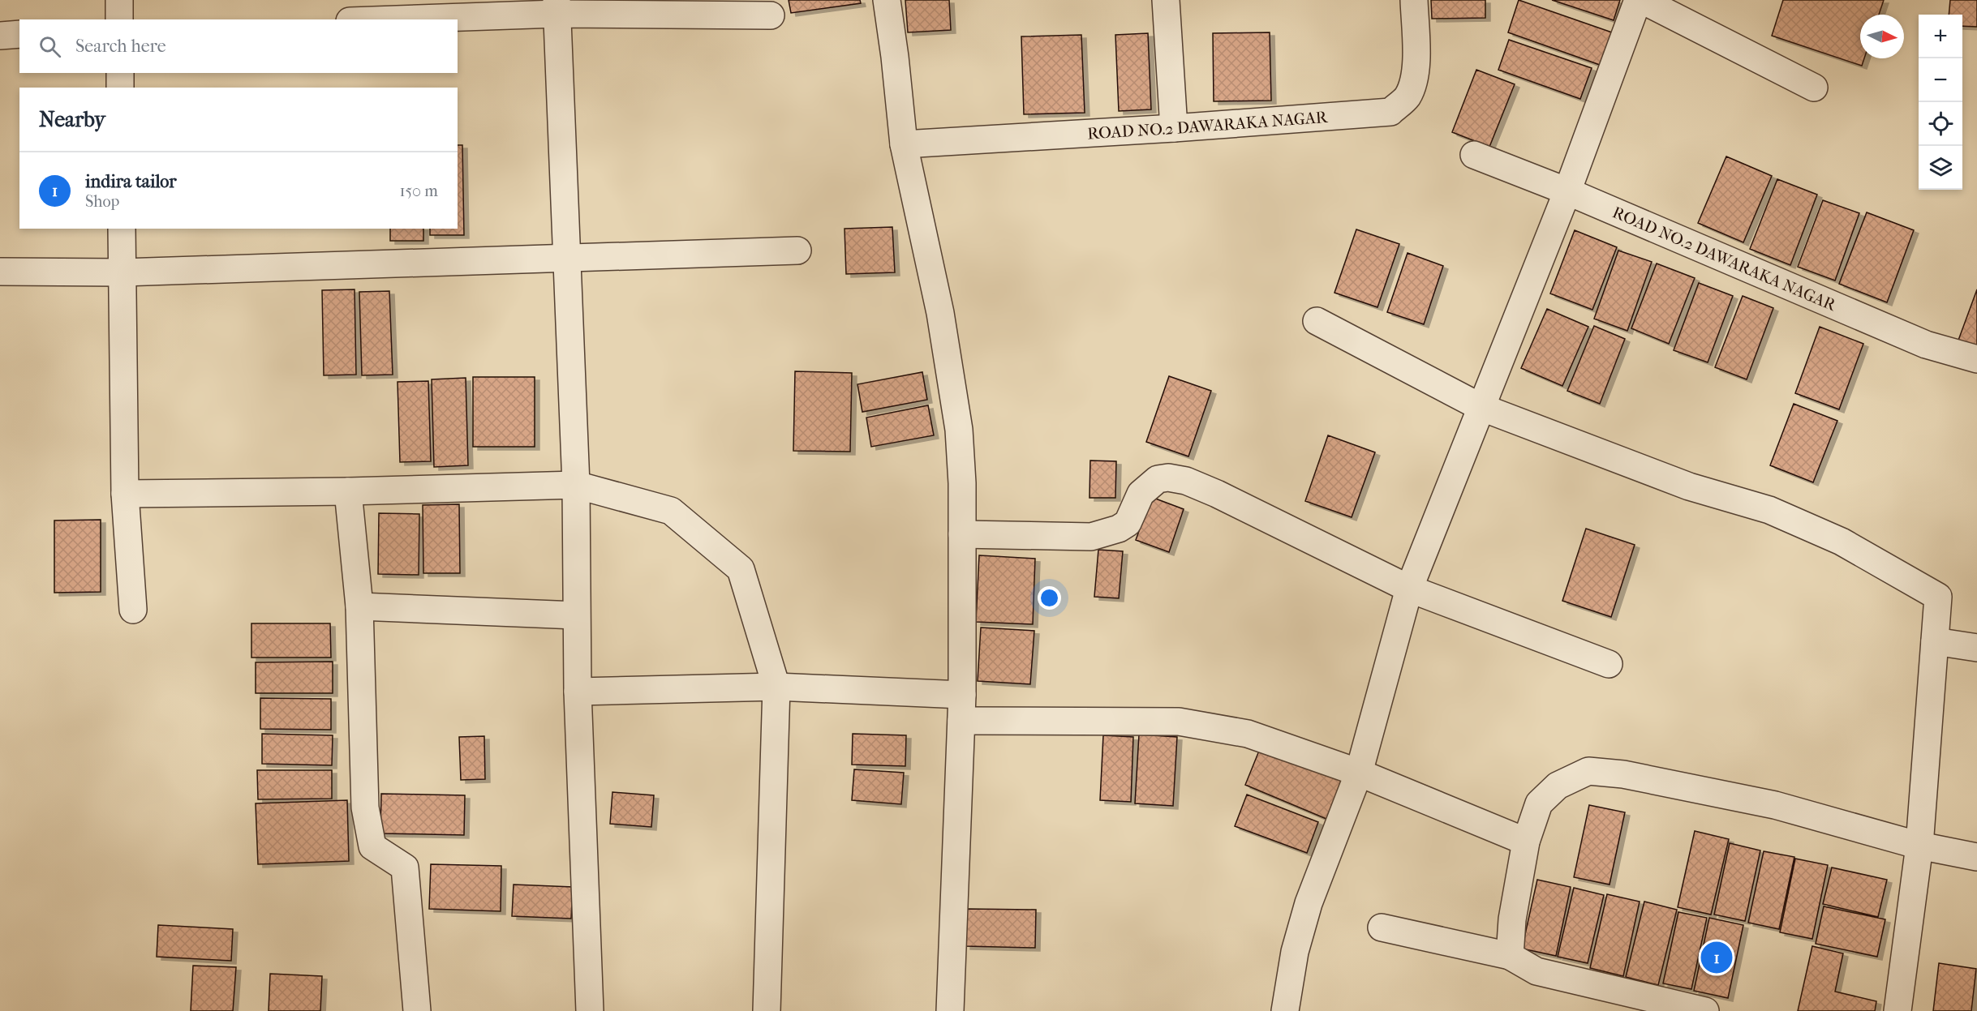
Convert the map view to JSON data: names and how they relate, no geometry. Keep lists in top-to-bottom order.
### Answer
{
  "streets": {
    "street": ["ROAD NO.2 DAWARAKA NAGAR"]
  },
  "north": "right",
  "page": {
    "map_buttons": ["+", "−"],
    "search": "Search here",
    "heading": "Nearby",
    "list": [
      {
        "mark": "1",
        "name": "indira tailor",
        "note": "Shop",
        "value": "150 m"
      }
    ],
    "pins": "1"
  }
}
